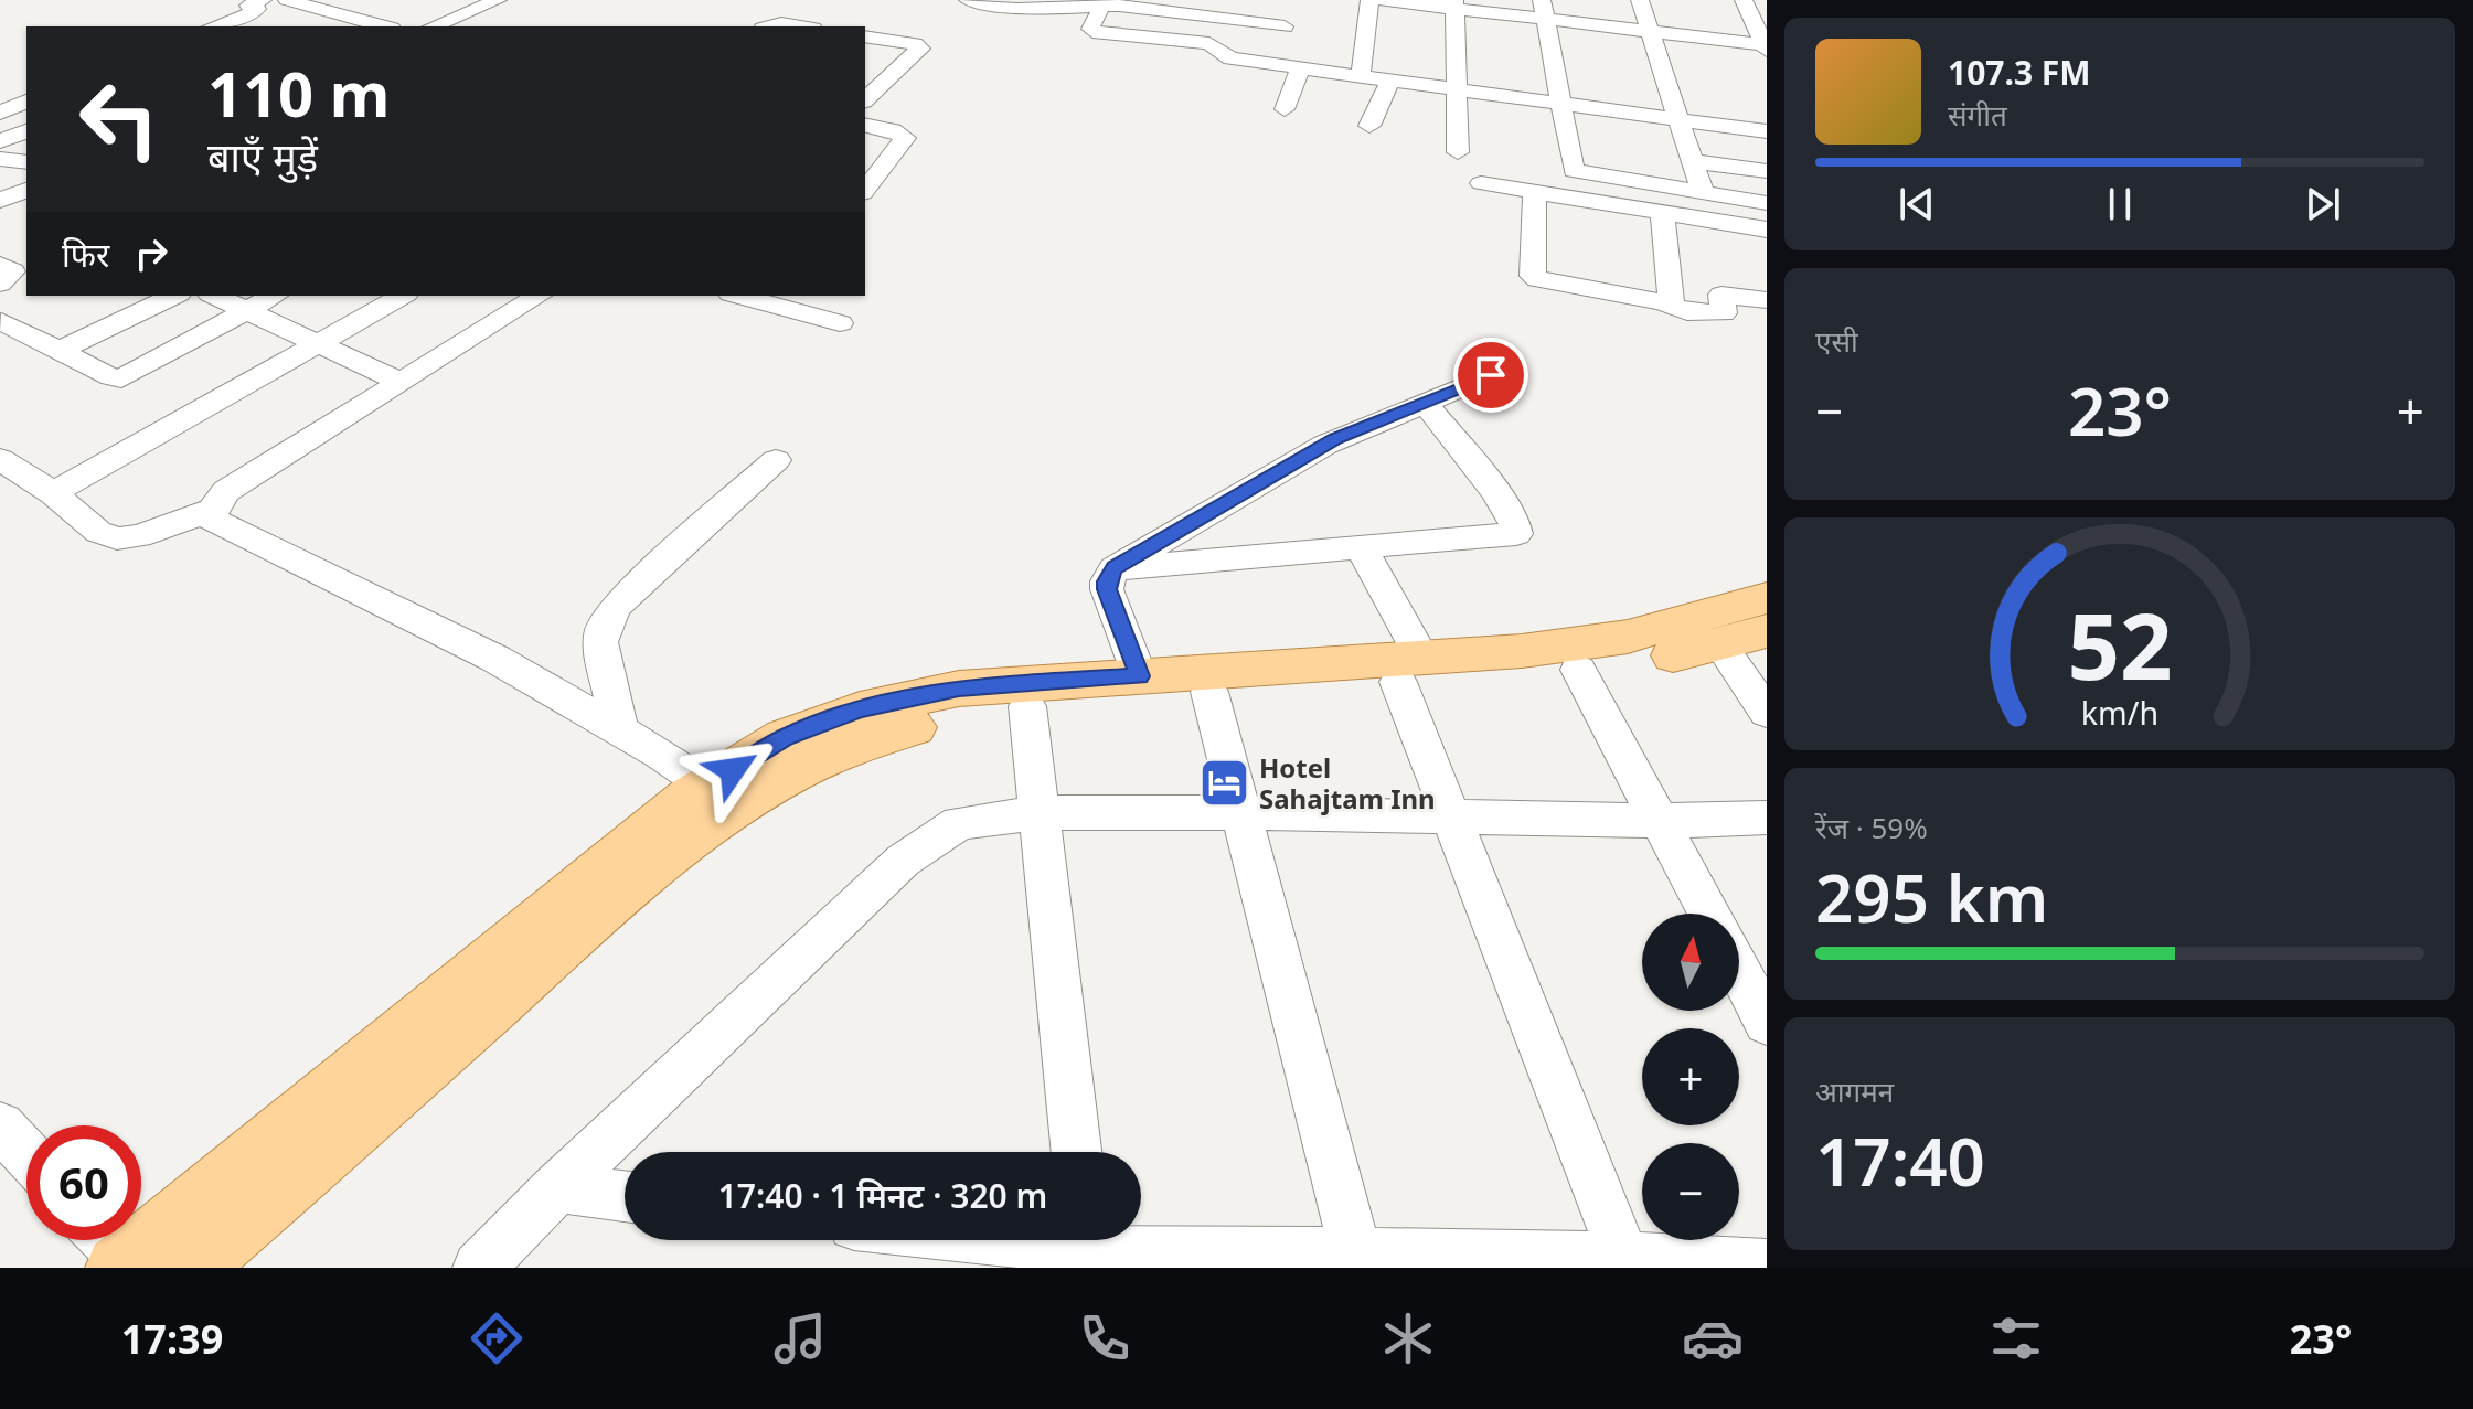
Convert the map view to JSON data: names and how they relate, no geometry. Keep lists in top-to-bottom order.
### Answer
{
  "places": {
    "hotel": ["Hotel Sahajtam Inn"]
  },
  "north": "top",
  "page": {
    "turn": ["110 m", "बाएँ मुड़ें"],
    "song": ["107.3 FM", "संगीत"],
    "then": "फिर",
    "tile": [
      "एसी",
      ["रेंज · 59%", "295 km"],
      ["आगमन", "17:40"]
    ],
    "heat": ["−", "23°", "+"],
    "map_buttons": ["+", "−"],
    "limit": "60",
    "trip": "17:40 · 1 मिनट · 320 m",
    "tabs": ["17:39", "23°"],
    "gauge": ["52", "km/h"]
  }
}
